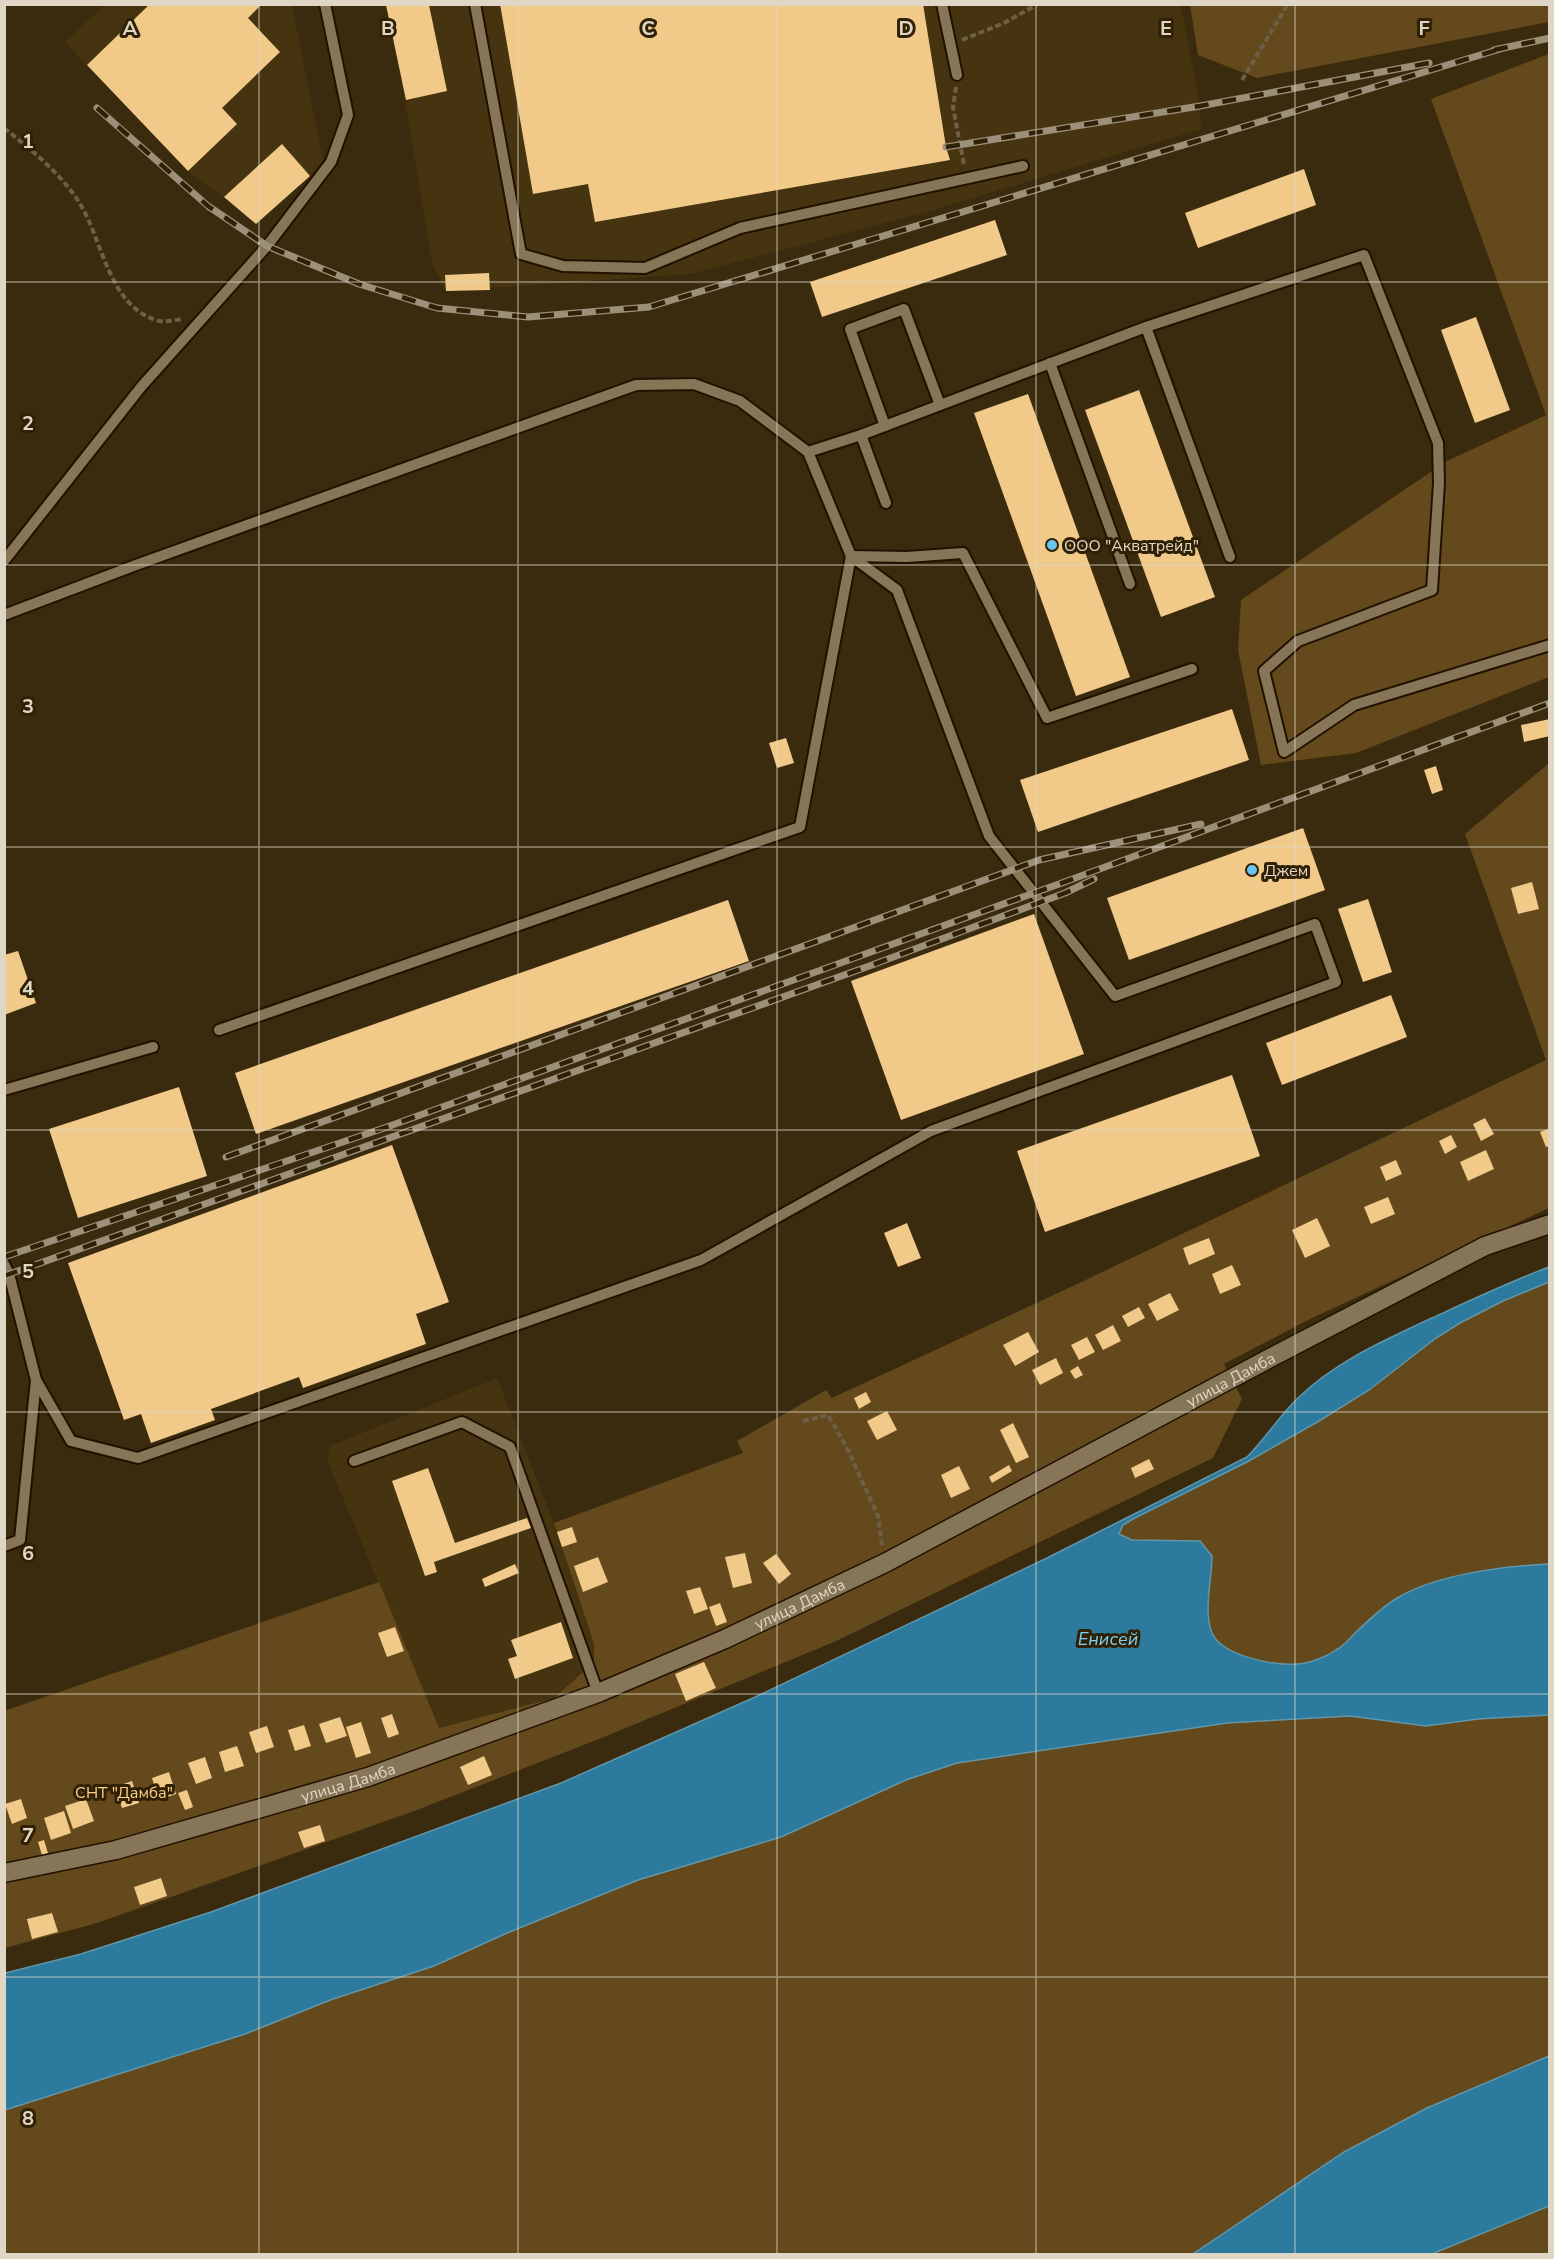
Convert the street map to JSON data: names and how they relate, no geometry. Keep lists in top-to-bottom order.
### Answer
{
  "streets": {
    "street": ["улица Дамба"]
  },
  "water": ["Енисей"],
  "parks": ["СНТ \"Дамба\""],
  "places": ["ООО \"Акватрейд\"", "Джем"],
  "grid": {
    "columns": [
      "A",
      "B",
      "C",
      "D",
      "E",
      "F"
    ],
    "rows": [
      "1",
      "2",
      "3",
      "4",
      "5",
      "6",
      "7",
      "8"
    ]
  }
}
